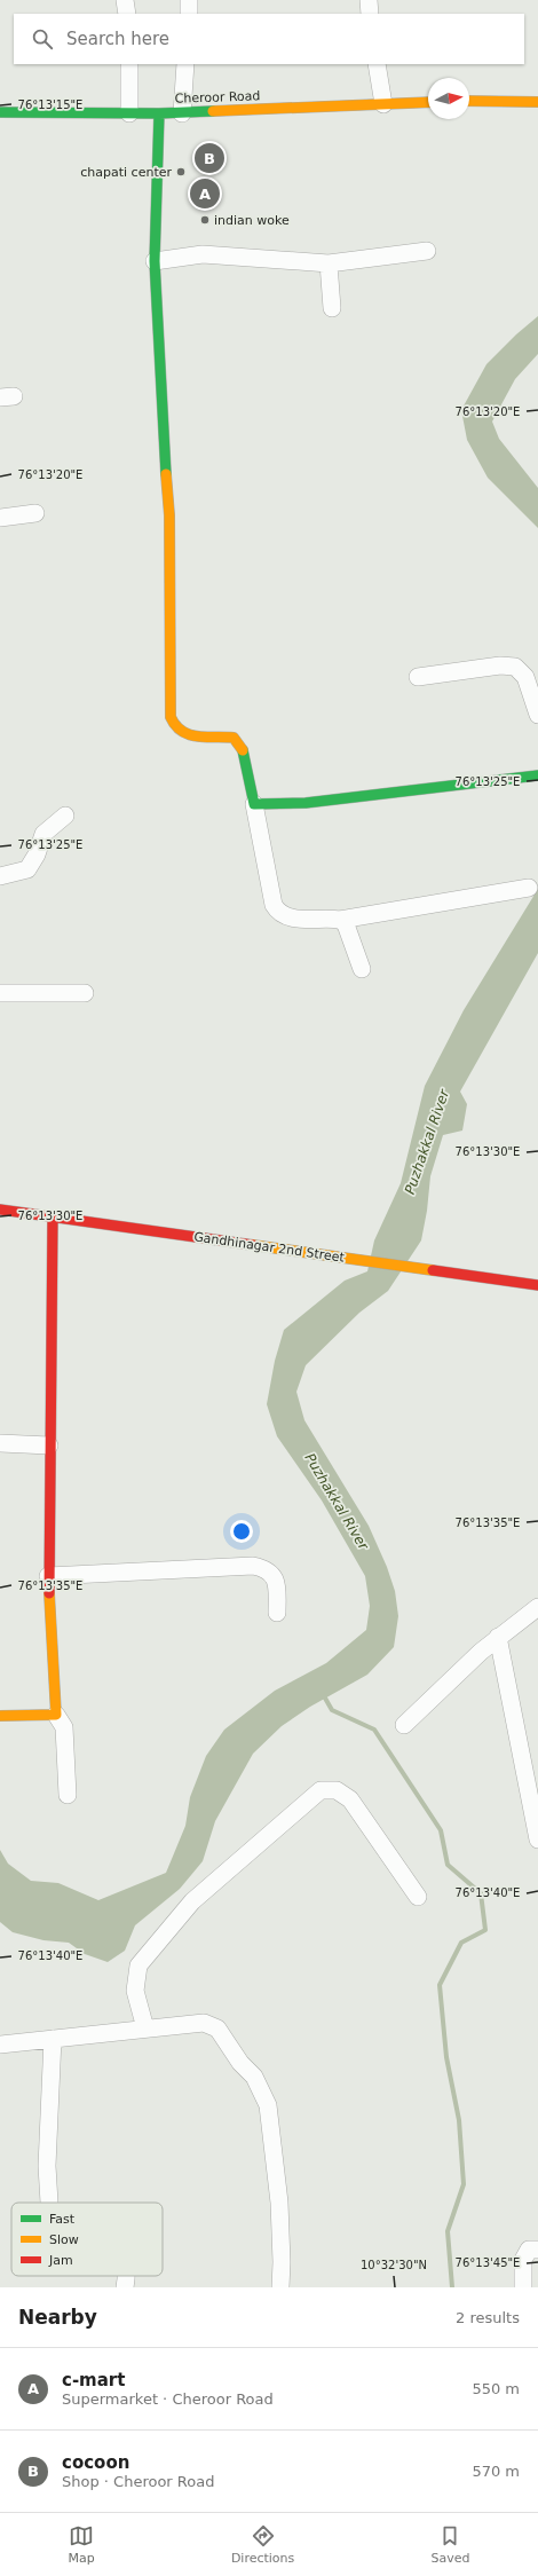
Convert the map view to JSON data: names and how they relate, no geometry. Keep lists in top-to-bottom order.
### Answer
{
  "streets": {
    "street": ["Cheroor Road", "Gandhinagar 2nd Street"]
  },
  "water": ["Puzhakkal River"],
  "places": ["chapati center", "indian woke"],
  "legend": ["Fast", "Slow", "Jam"],
  "north": "right",
  "page": {
    "search": "Search here",
    "pins": ["B", "A"],
    "heading": ["Nearby", "2 results"],
    "list": [
      {
        "mark": "A",
        "name": "c-mart",
        "note": "Supermarket · Cheroor Road",
        "value": "550 m"
      },
      {
        "mark": "B",
        "name": "cocoon",
        "note": "Shop · Cheroor Road",
        "value": "570 m"
      }
    ],
    "nav": ["Map", "Directions", "Saved"]
  },
  "coordinates": [
    "76°13'15\"E",
    "76°13'20\"E",
    "76°13'25\"E",
    "76°13'30\"E",
    "76°13'35\"E",
    "76°13'40\"E",
    "76°13'45\"E",
    "10°32'30\"N"
  ]
}
